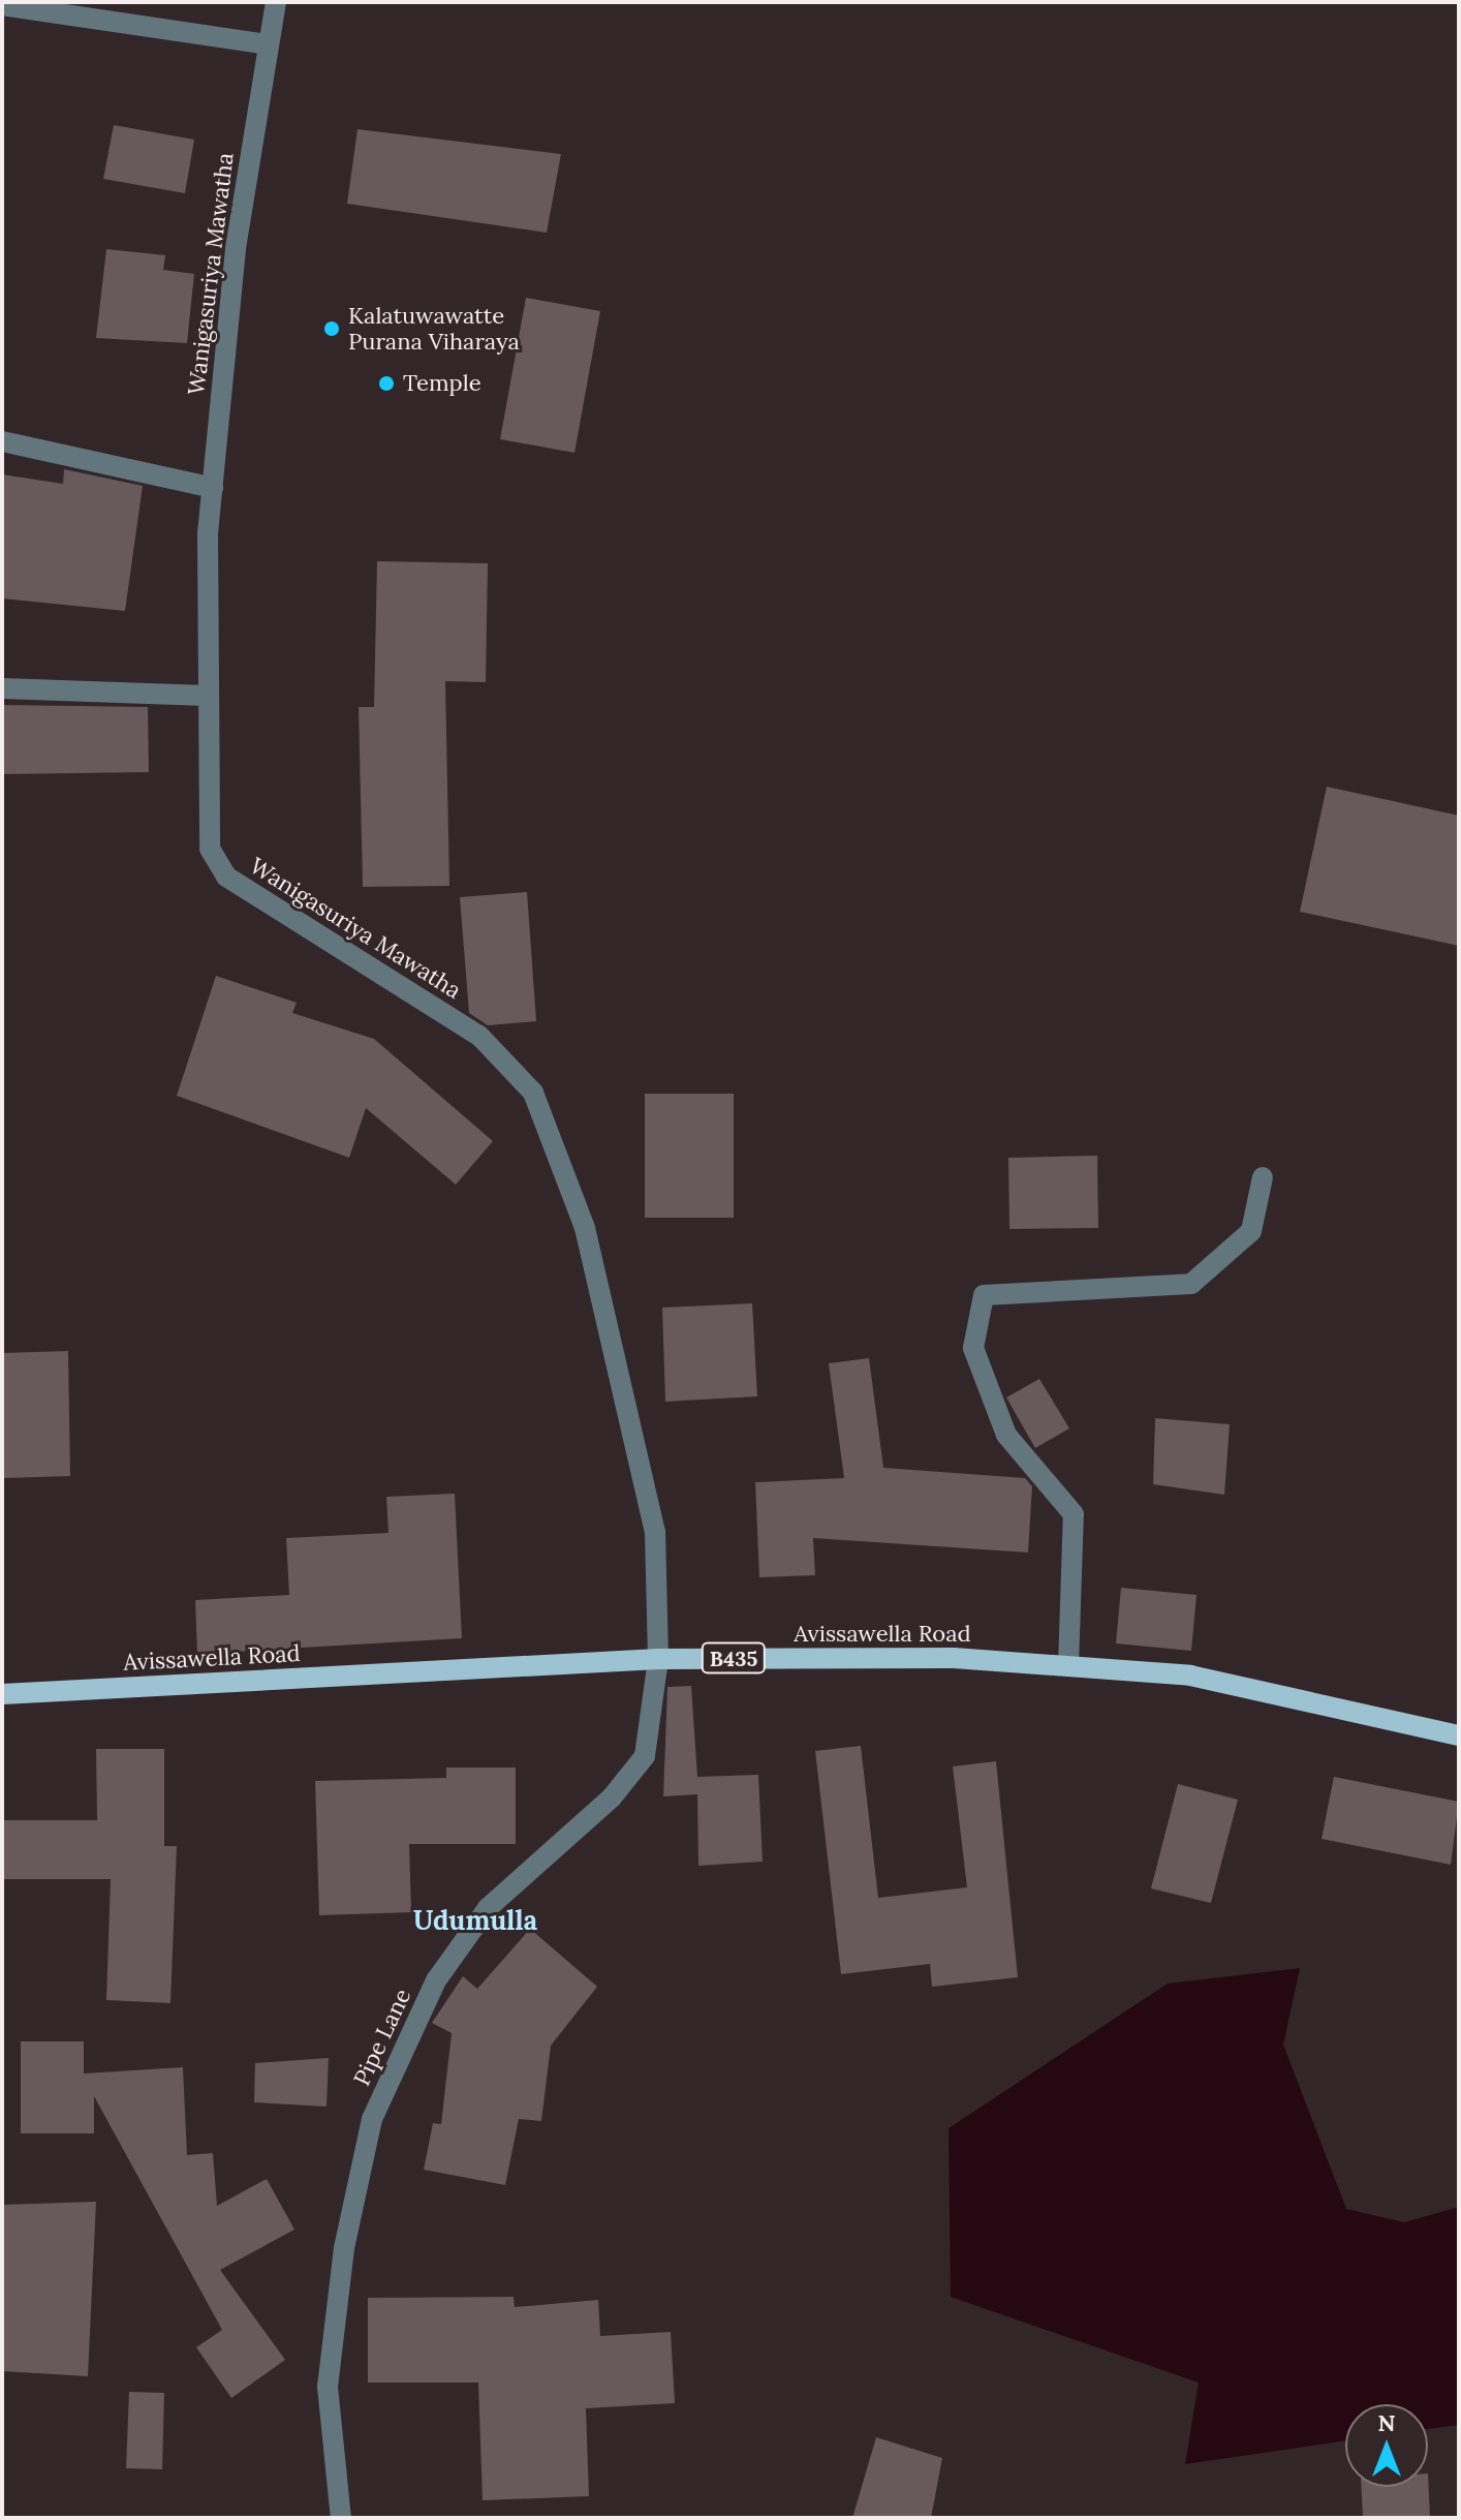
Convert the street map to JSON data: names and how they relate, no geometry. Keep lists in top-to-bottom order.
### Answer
{
  "streets": {
    "main road": ["Avissawella Road", "B435"],
    "street": ["Wanigasuriya Mawatha", "Pipe Lane"]
  },
  "crossings": [
    ["Wanigasuriya Mawatha", "Avissawella Road"],
    ["Wanigasuriya Mawatha", "Pipe Lane"],
    ["Avissawella Road", "Pipe Lane"]
  ],
  "districts": ["Udumulla"],
  "places": ["Kalatuwawatte Purana Viharaya", "Temple"],
  "north": "top"
}
